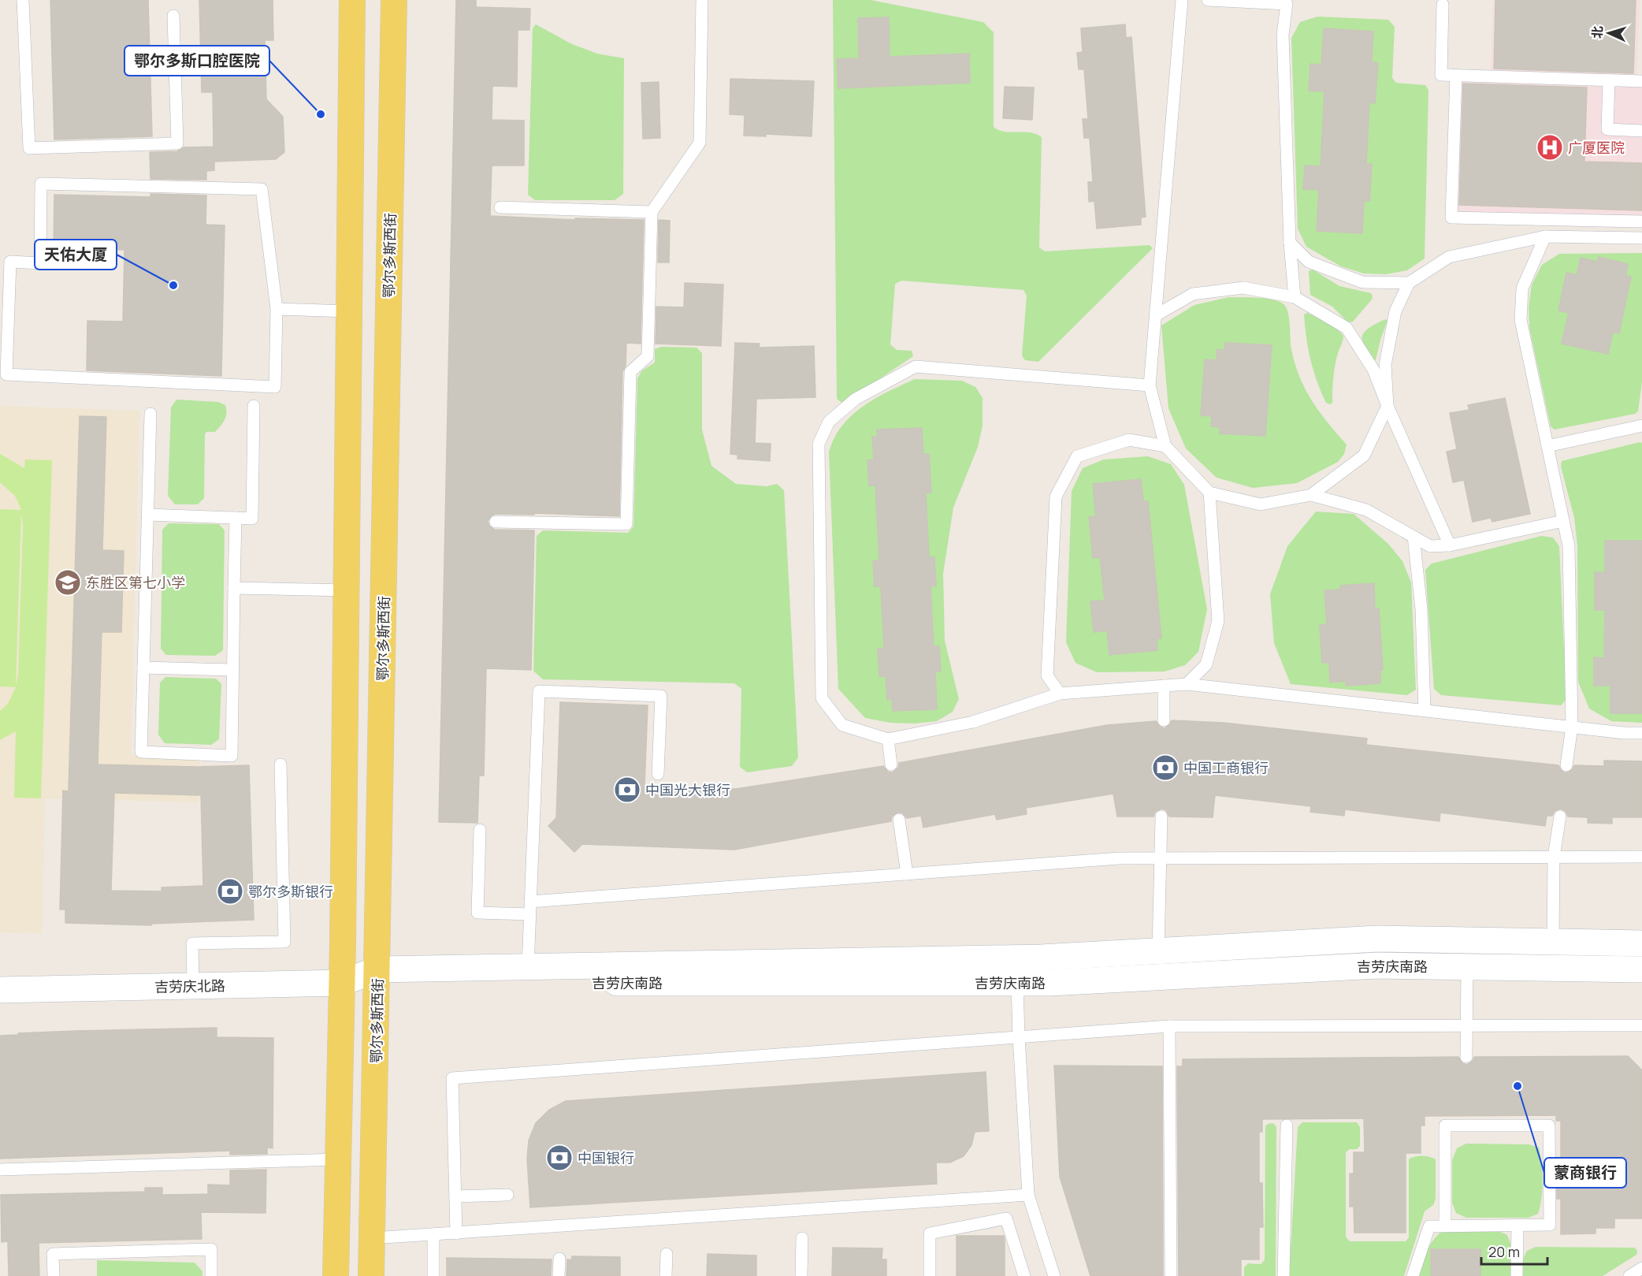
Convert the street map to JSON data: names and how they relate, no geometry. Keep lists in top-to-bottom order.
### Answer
{
  "streets": {
    "main road": ["鄂尔多斯西街", "吉劳庆南路", "吉劳庆北路"]
  },
  "crossings": [
    ["鄂尔多斯西街", "吉劳庆南路"],
    ["鄂尔多斯西街", "吉劳庆北路"],
    ["吉劳庆南路", "吉劳庆北路"]
  ],
  "places": {
    "other": ["鄂尔多斯口腔医院", "天佑大厦", "蒙商银行"],
    "hospital": ["广厦医院"],
    "school or university": ["东胜区第七小学"],
    "bank": [
      "中国工商银行",
      "中国光大银行",
      "鄂尔多斯银行",
      "中国银行"
    ]
  },
  "scale_bar": "20 m",
  "north": "left"
}
